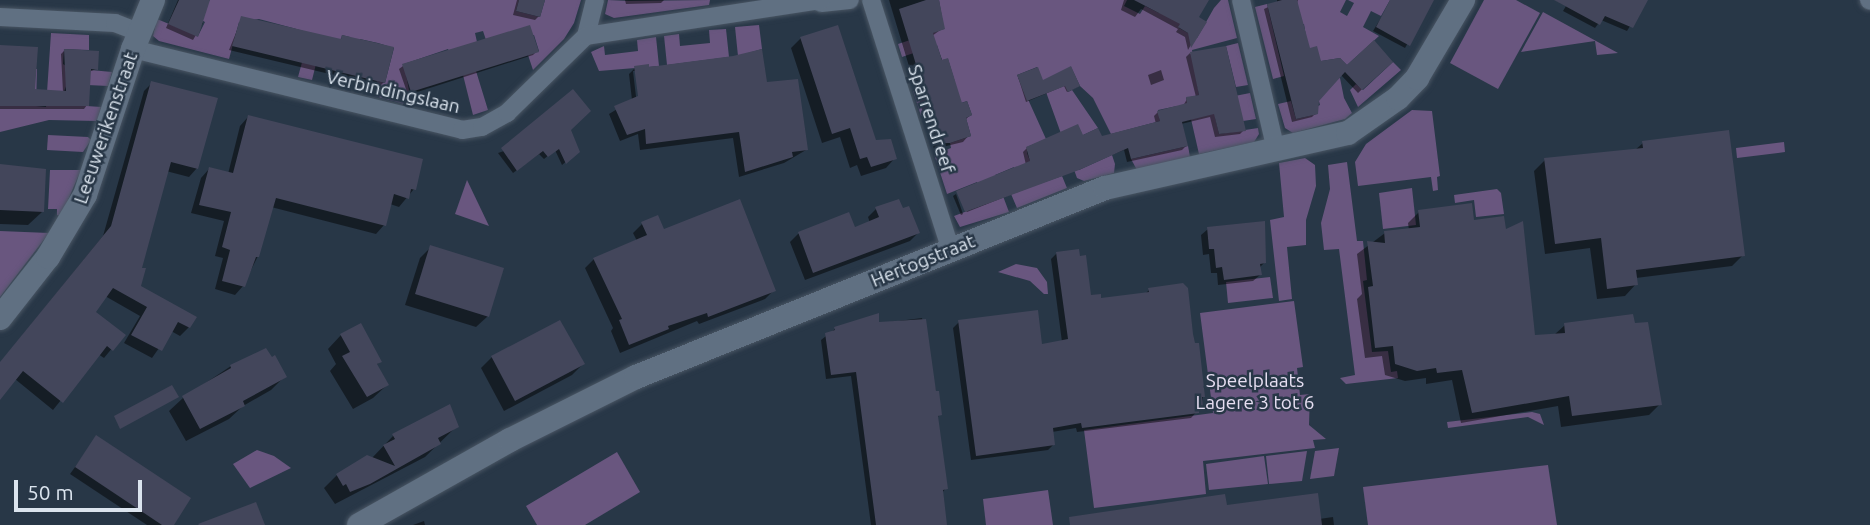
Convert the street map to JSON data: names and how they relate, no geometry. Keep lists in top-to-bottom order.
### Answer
{
  "streets": {
    "street": [
      "Verbindingslaan",
      "Sparrendreef",
      "Leeuwerikenstraat",
      "Hertogstraat"
    ]
  },
  "crossings": [
    ["Verbindingslaan", "Leeuwerikenstraat"],
    ["Sparrendreef", "Hertogstraat"]
  ],
  "parks": ["Speelplaats Lagere 3 tot 6"],
  "scale_bar": "50 m"
}
